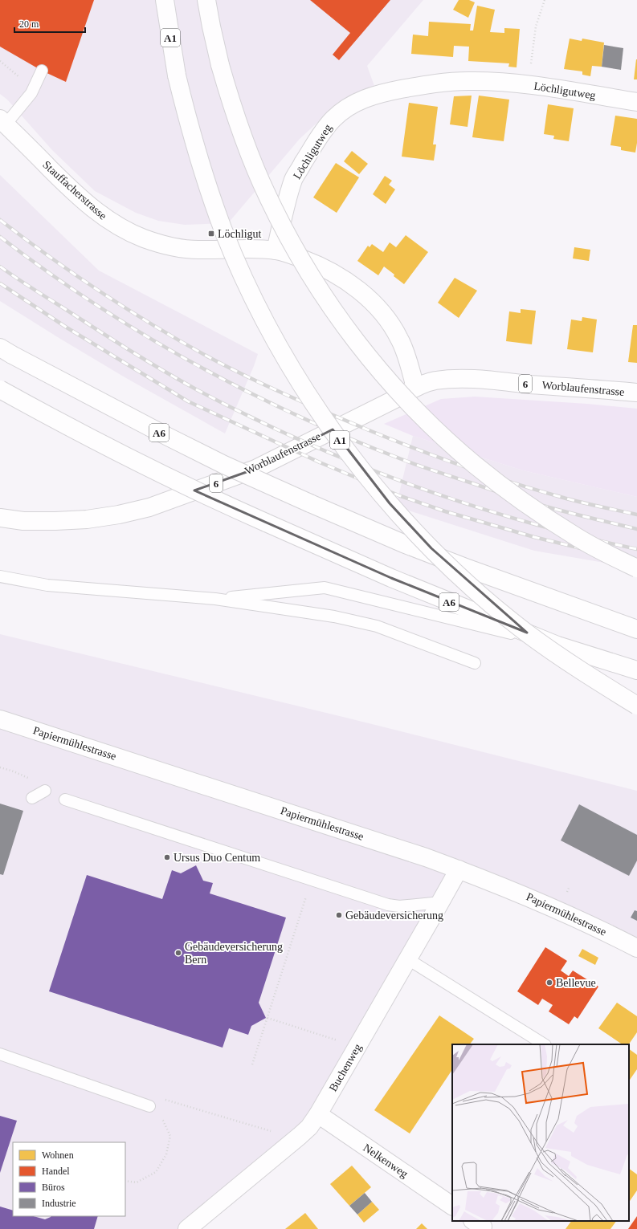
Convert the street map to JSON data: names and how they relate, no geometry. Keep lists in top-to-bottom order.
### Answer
{
  "streets": {
    "main road": [
      "A1",
      "Löchligutweg",
      "Stauffacherstrasse",
      "6",
      "Worblaufenstrasse",
      "A6",
      "Papiermühlestrasse",
      "Buchenweg",
      "Nelkenweg"
    ]
  },
  "crossings": [
    ["Löchligutweg", "Stauffacherstrasse"],
    ["Papiermühlestrasse", "Buchenweg"],
    ["Buchenweg", "Nelkenweg"]
  ],
  "places": {
    "transit": ["Löchligut"],
    "other": [
      "Ursus Duo Centum",
      "Gebäudeversicherung",
      "Gebäudeversicherung Bern",
      "Bellevue"
    ]
  },
  "legend": [
    "Wohnen",
    "Handel",
    "Büros",
    "Industrie"
  ],
  "scale_bar": "20 m"
}
